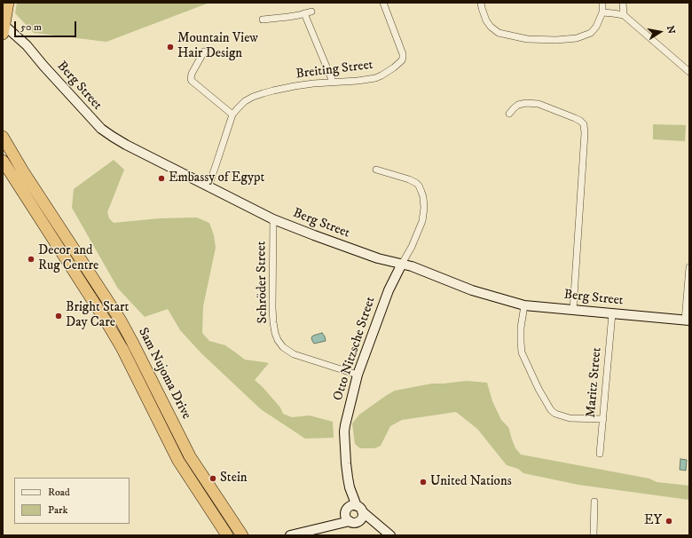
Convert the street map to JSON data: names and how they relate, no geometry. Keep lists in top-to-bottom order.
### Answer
{
  "streets": {
    "highway": ["Sam Nujoma Drive"],
    "street": [
      "Breiting Street",
      "Berg Street",
      "Schröder Street",
      "Otto Nitzsche Street",
      "Maritz Street"
    ]
  },
  "crossings": [
    ["Breiting Street", "Berg Street"],
    ["Berg Street", "Schröder Street"],
    ["Berg Street", "Otto Nitzsche Street"],
    ["Berg Street", "Maritz Street"],
    ["Schröder Street", "Otto Nitzsche Street"]
  ],
  "places": [
    "Mountain View Hair Design",
    "Embassy of Egypt",
    "Decor and Rug Centre",
    "Bright Start Day Care",
    "Stein",
    "United Nations",
    "EY"
  ],
  "legend": ["Road", "Park"],
  "scale_bar": "50 m",
  "north": "right"
}
